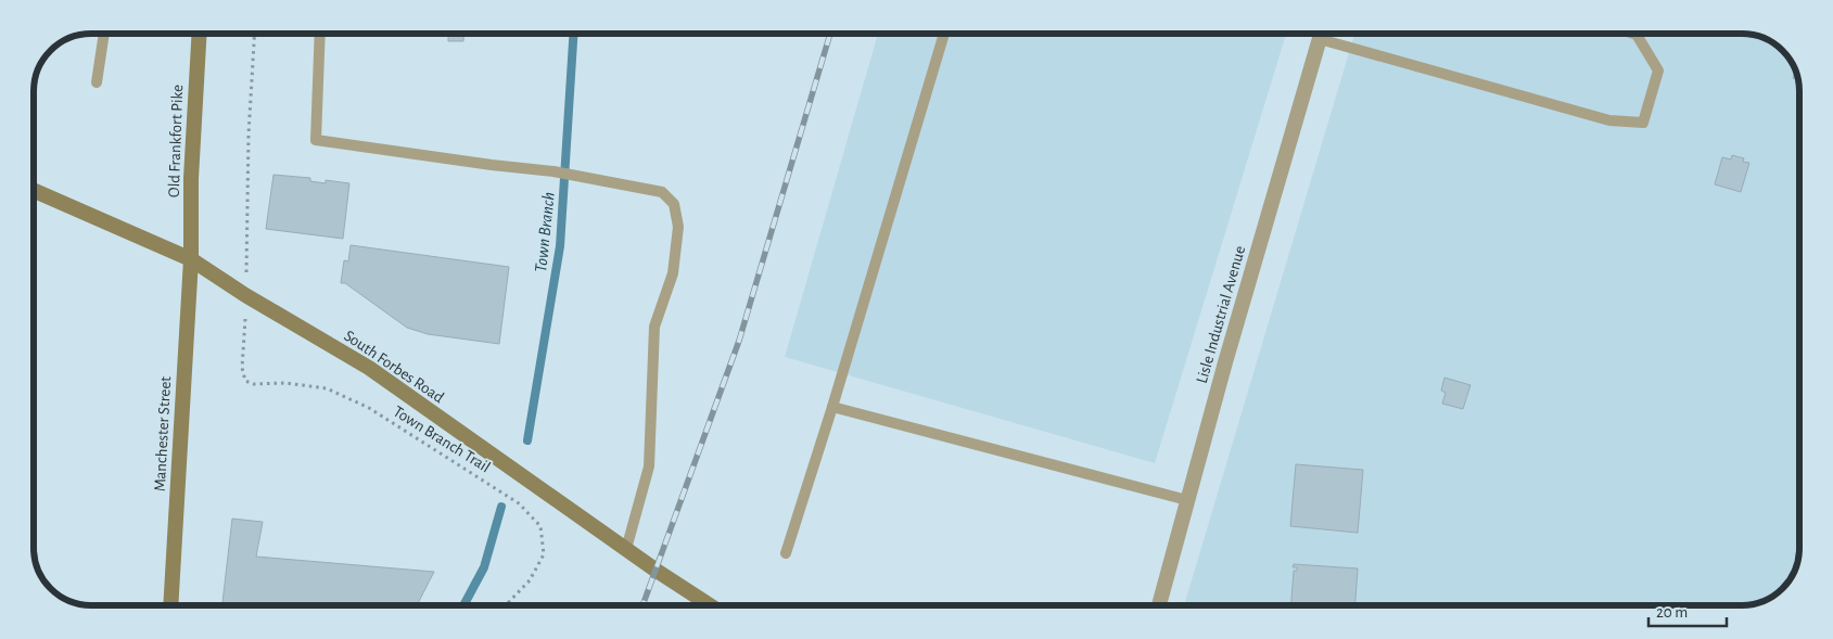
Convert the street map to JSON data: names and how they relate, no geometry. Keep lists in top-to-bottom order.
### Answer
{
  "streets": {
    "main road": ["Old Frankfort Pike", "South Forbes Road", "Manchester Street"],
    "street": ["Lisle Industrial Avenue"],
    "path": ["Town Branch Trail"]
  },
  "crossings": [
    ["Old Frankfort Pike", "South Forbes Road"],
    ["Old Frankfort Pike", "Manchester Street"],
    ["South Forbes Road", "Manchester Street"]
  ],
  "water": ["Town Branch"],
  "scale_bar": "20 m"
}
